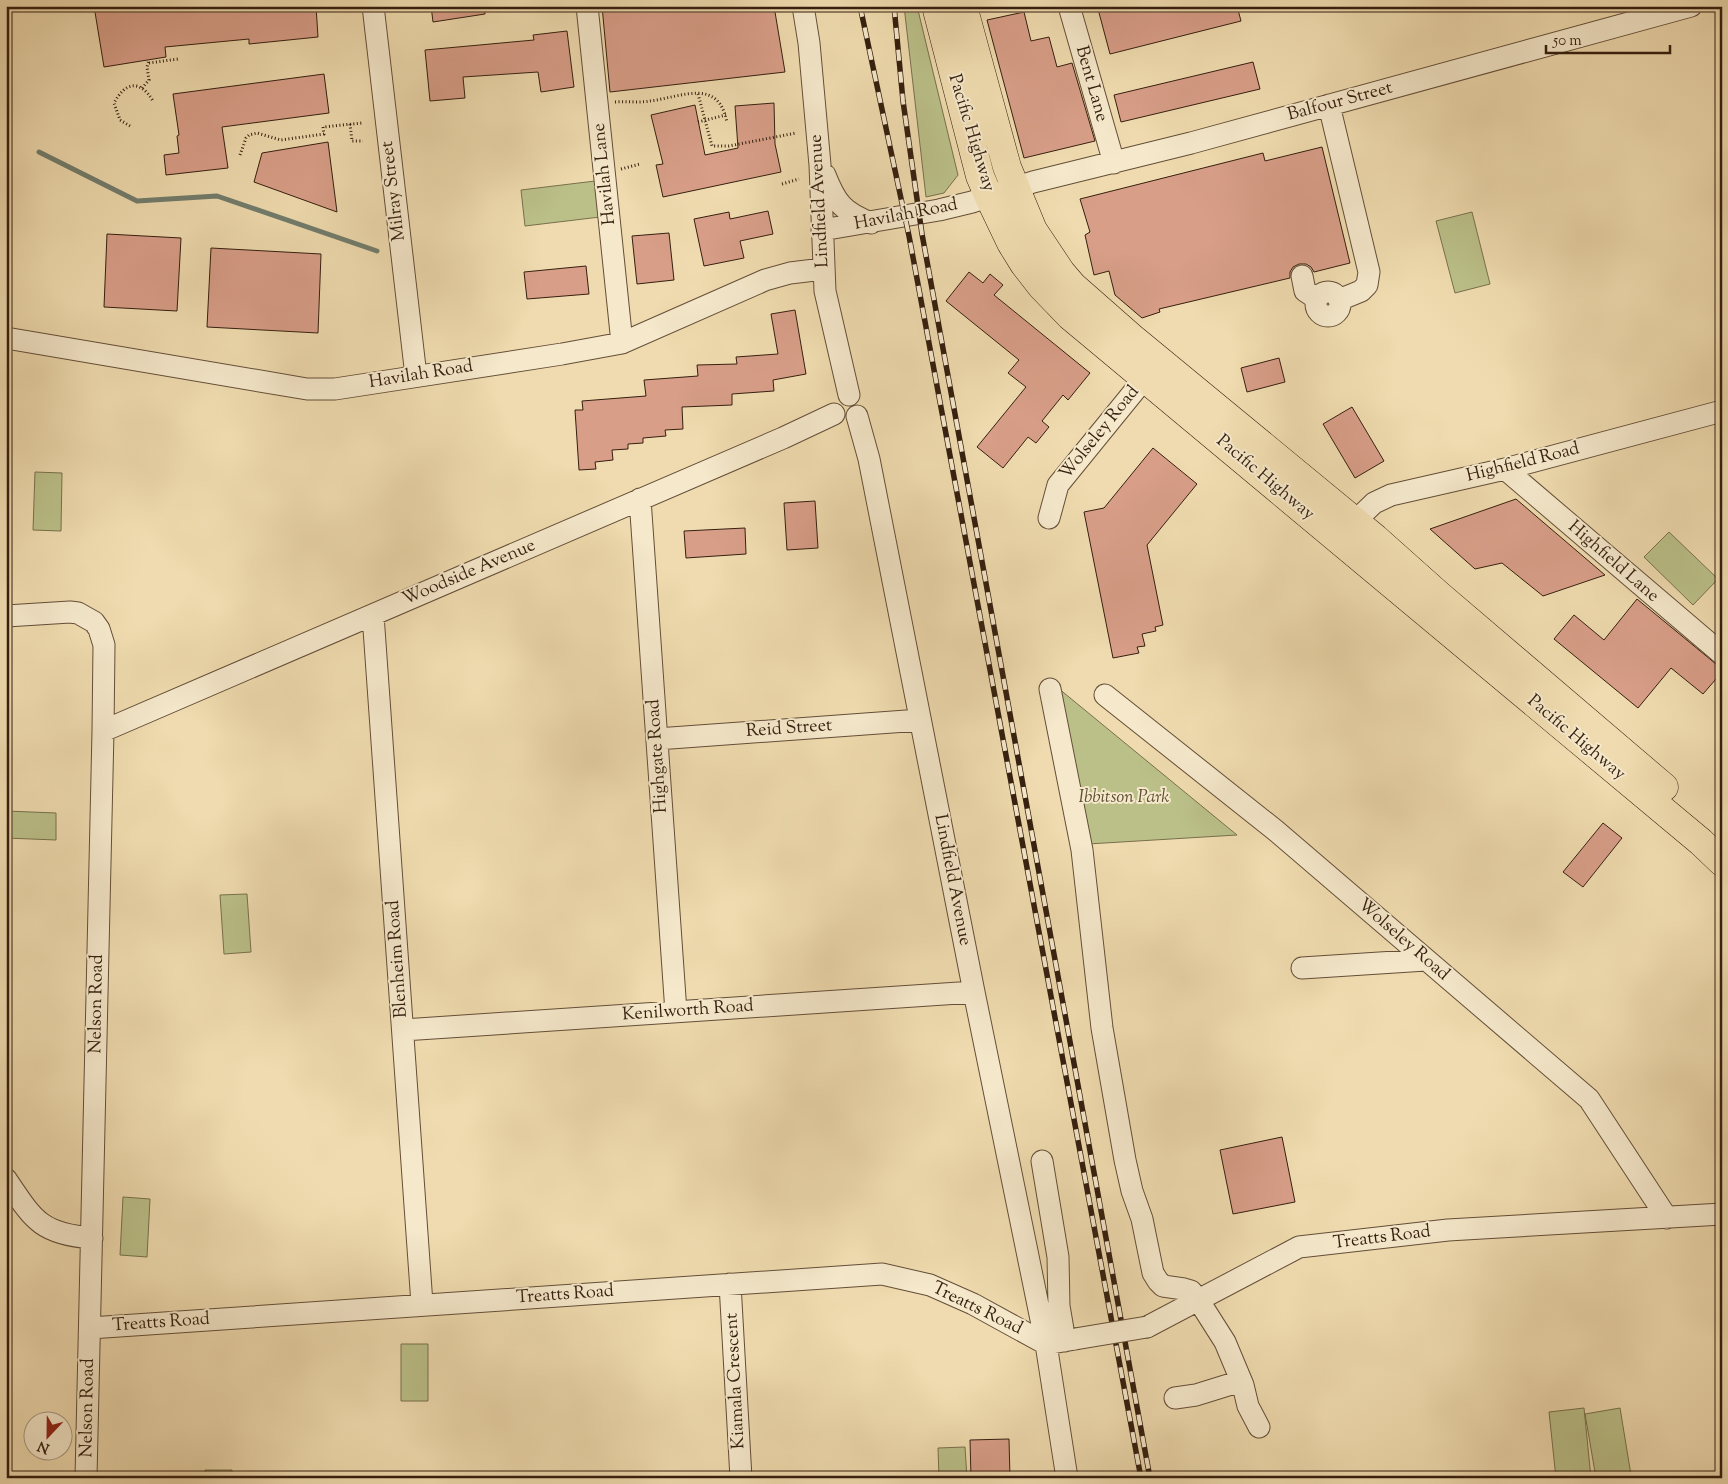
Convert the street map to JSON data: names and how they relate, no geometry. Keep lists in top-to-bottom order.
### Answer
{
  "streets": {
    "highway": ["Pacific Highway"],
    "street": [
      "Bent Lane",
      "Balfour Street",
      "Havilah Lane",
      "Milray Street",
      "Lindfield Avenue",
      "Havilah Road",
      "Wolseley Road",
      "Highfield Road",
      "Highfield Lane",
      "Woodside Avenue",
      "Reid Street",
      "Highgate Road",
      "Blenheim Road",
      "Nelson Road",
      "Kenilworth Road",
      "Treatts Road",
      "Kiamala Crescent"
    ]
  },
  "crossings": [
    ["Bent Lane", "Balfour Street"],
    ["Balfour Street", "Pacific Highway"],
    ["Balfour Street", "Havilah Road"],
    ["Pacific Highway", "Havilah Road"],
    ["Pacific Highway", "Wolseley Road"],
    ["Pacific Highway", "Highfield Road"],
    ["Havilah Lane", "Havilah Road"],
    ["Milray Street", "Havilah Road"],
    ["Lindfield Avenue", "Havilah Road"],
    ["Lindfield Avenue", "Woodside Avenue"],
    ["Lindfield Avenue", "Reid Street"],
    ["Lindfield Avenue", "Kenilworth Road"],
    ["Lindfield Avenue", "Treatts Road"],
    ["Wolseley Road", "Treatts Road"],
    ["Highfield Road", "Highfield Lane"],
    ["Woodside Avenue", "Highgate Road"],
    ["Woodside Avenue", "Blenheim Road"],
    ["Woodside Avenue", "Nelson Road"],
    ["Reid Street", "Highgate Road"],
    ["Highgate Road", "Kenilworth Road"],
    ["Blenheim Road", "Kenilworth Road"],
    ["Blenheim Road", "Treatts Road"],
    ["Nelson Road", "Treatts Road"],
    ["Treatts Road", "Kiamala Crescent"]
  ],
  "parks": ["Ibbitson Park"],
  "scale_bar": "50 m",
  "north": "bottom"
}
